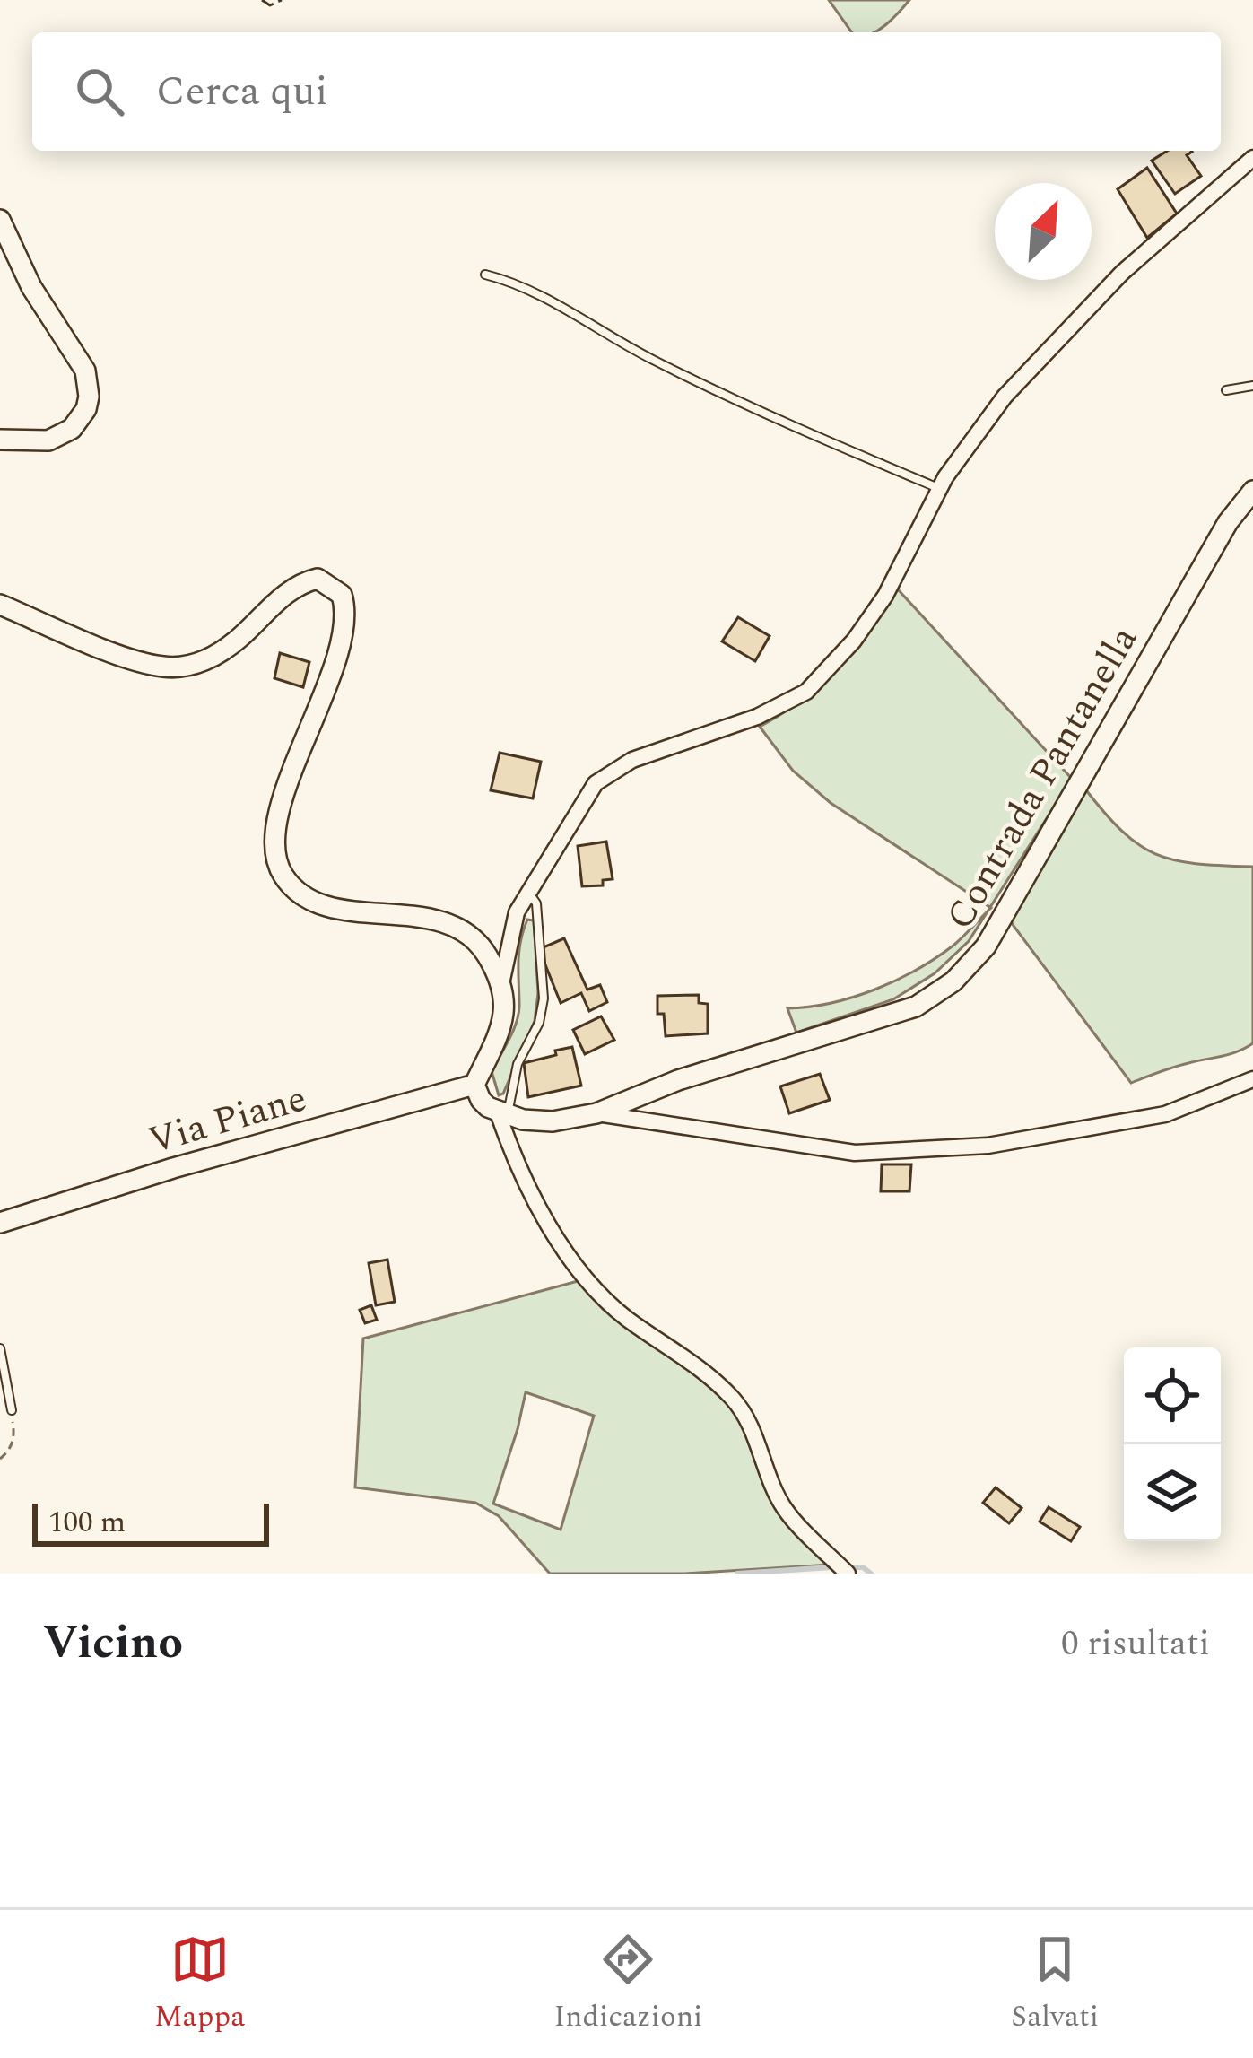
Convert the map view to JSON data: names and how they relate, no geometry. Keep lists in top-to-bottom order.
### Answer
{
  "streets": {
    "street": ["Contrada Pantanella", "Via Piane"]
  },
  "scale_bar": "100 m",
  "north": "top right",
  "page": {
    "search": "Cerca qui",
    "scale": "100 m",
    "heading": ["Vicino", "0 risultati"],
    "nav": ["Mappa", "Indicazioni", "Salvati"]
  }
}
